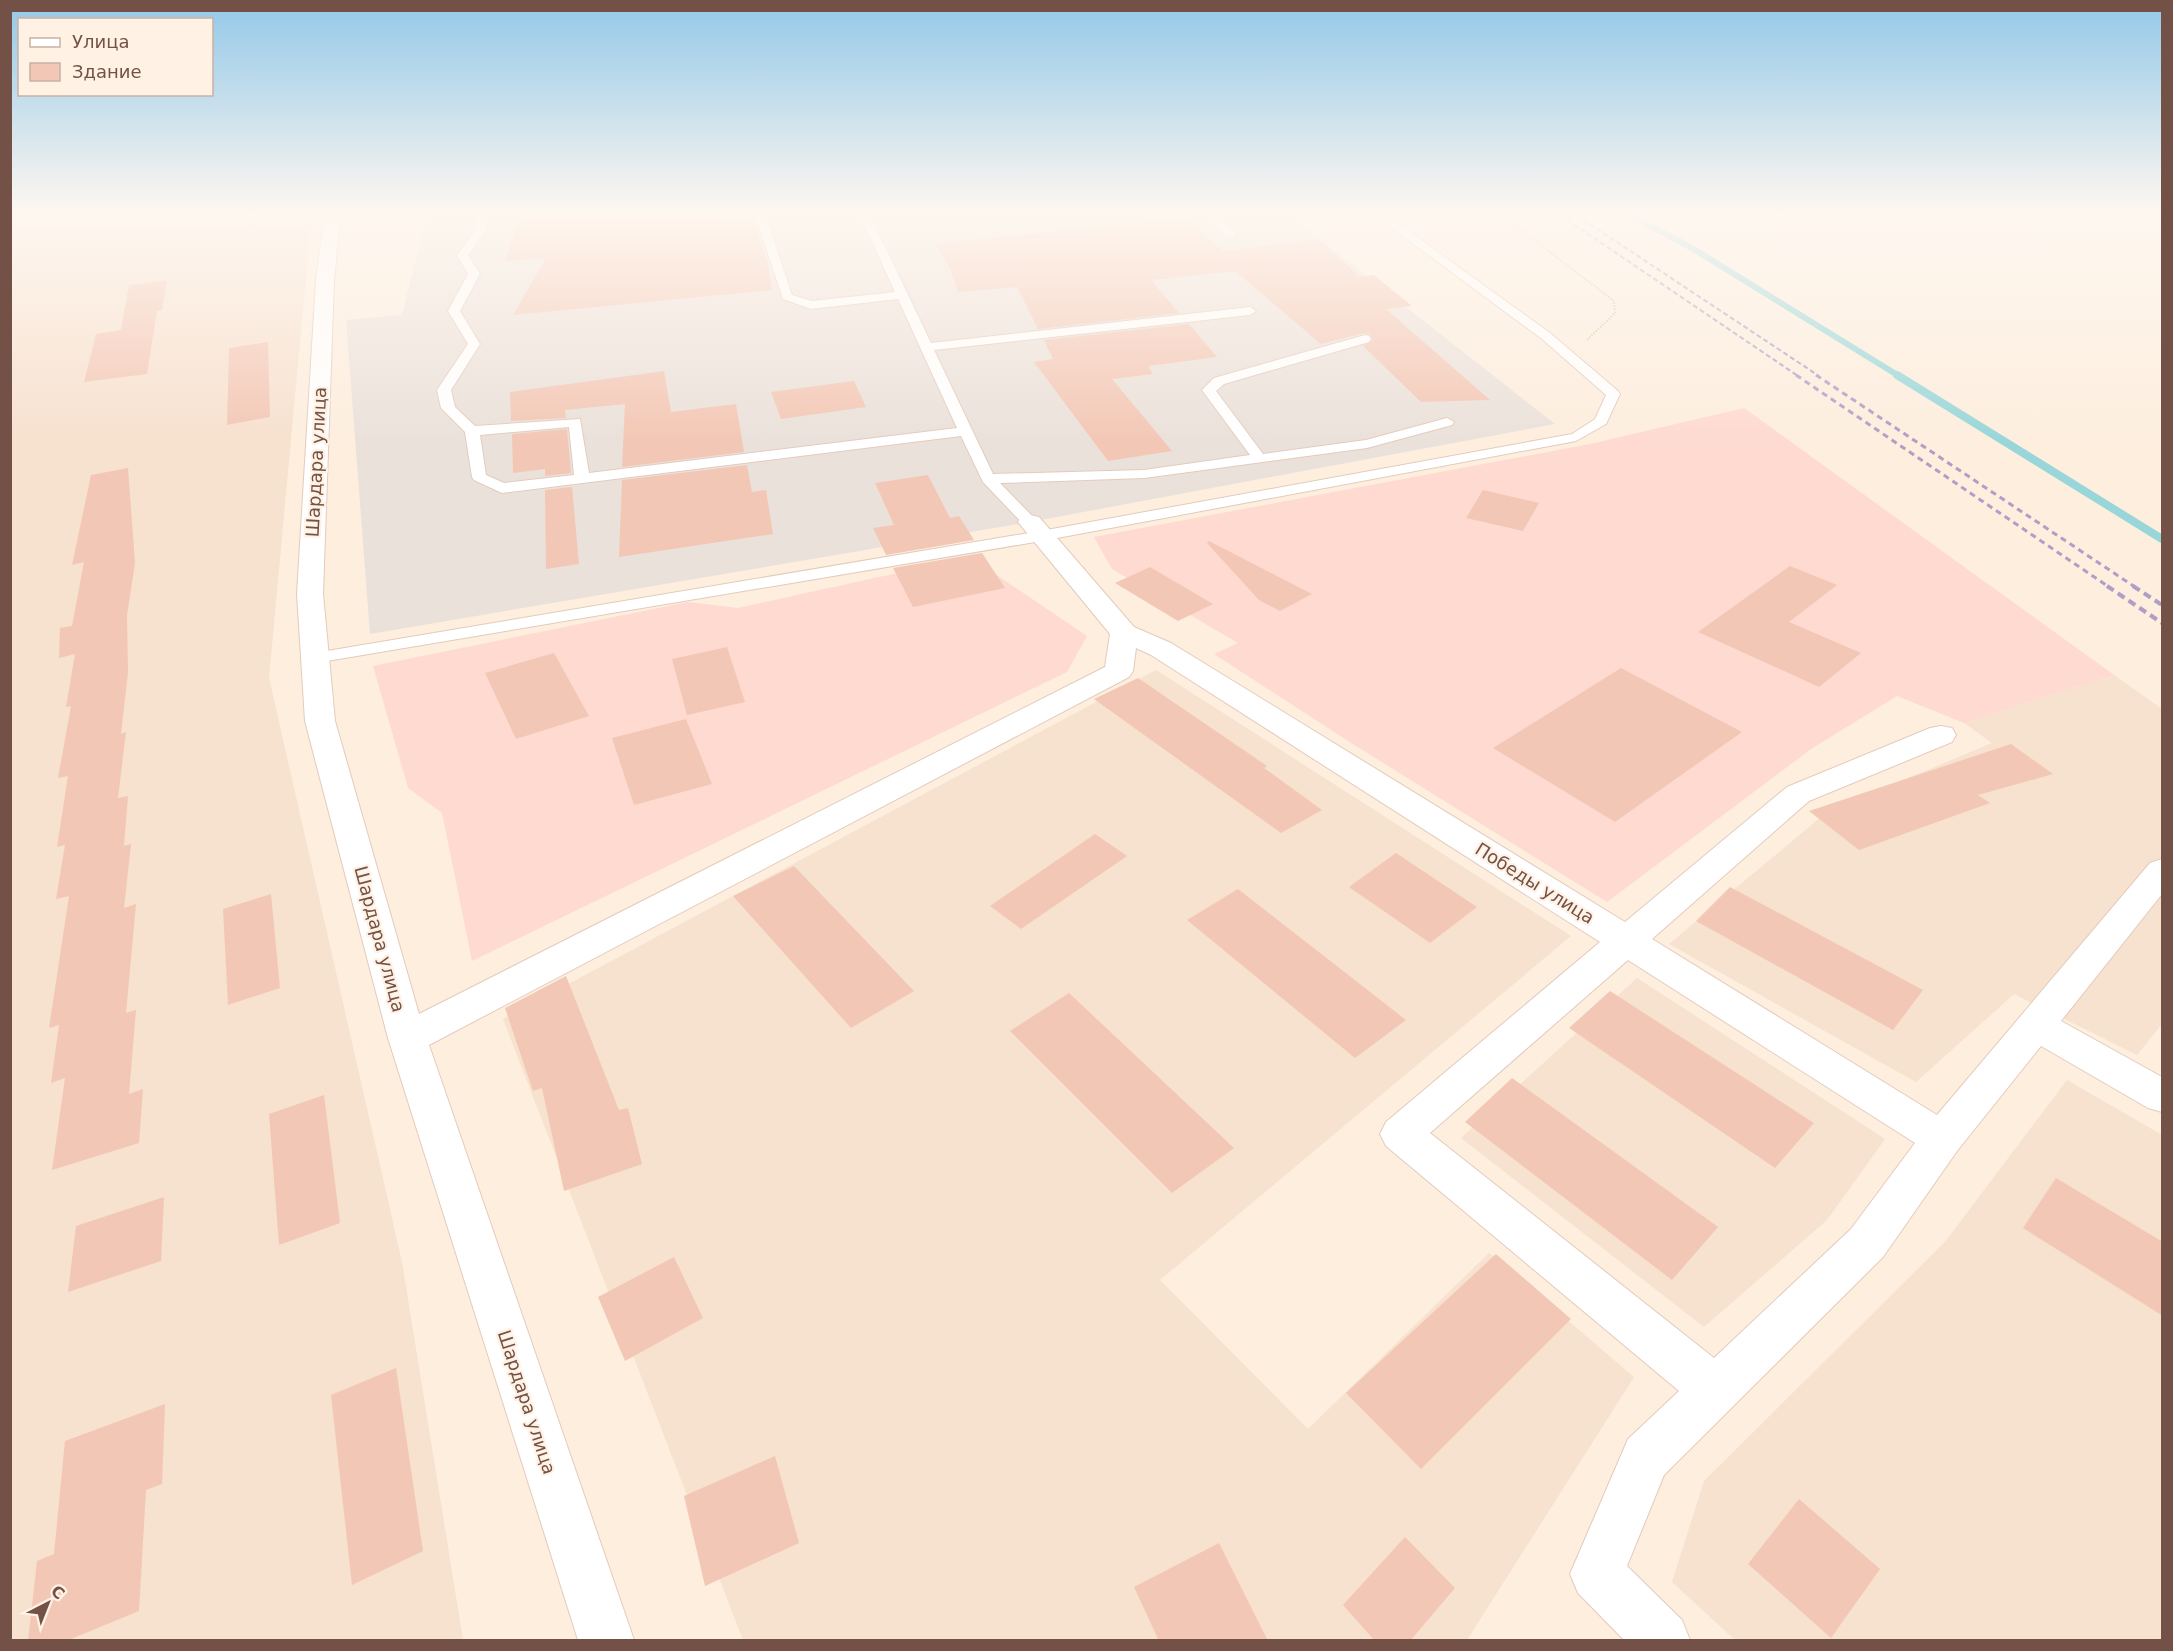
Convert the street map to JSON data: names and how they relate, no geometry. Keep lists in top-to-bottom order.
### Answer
{
  "streets": {
    "street": ["Шардара улица", "Победы улица"]
  },
  "legend": ["Улица", "Здание"],
  "north": "top right"
}
